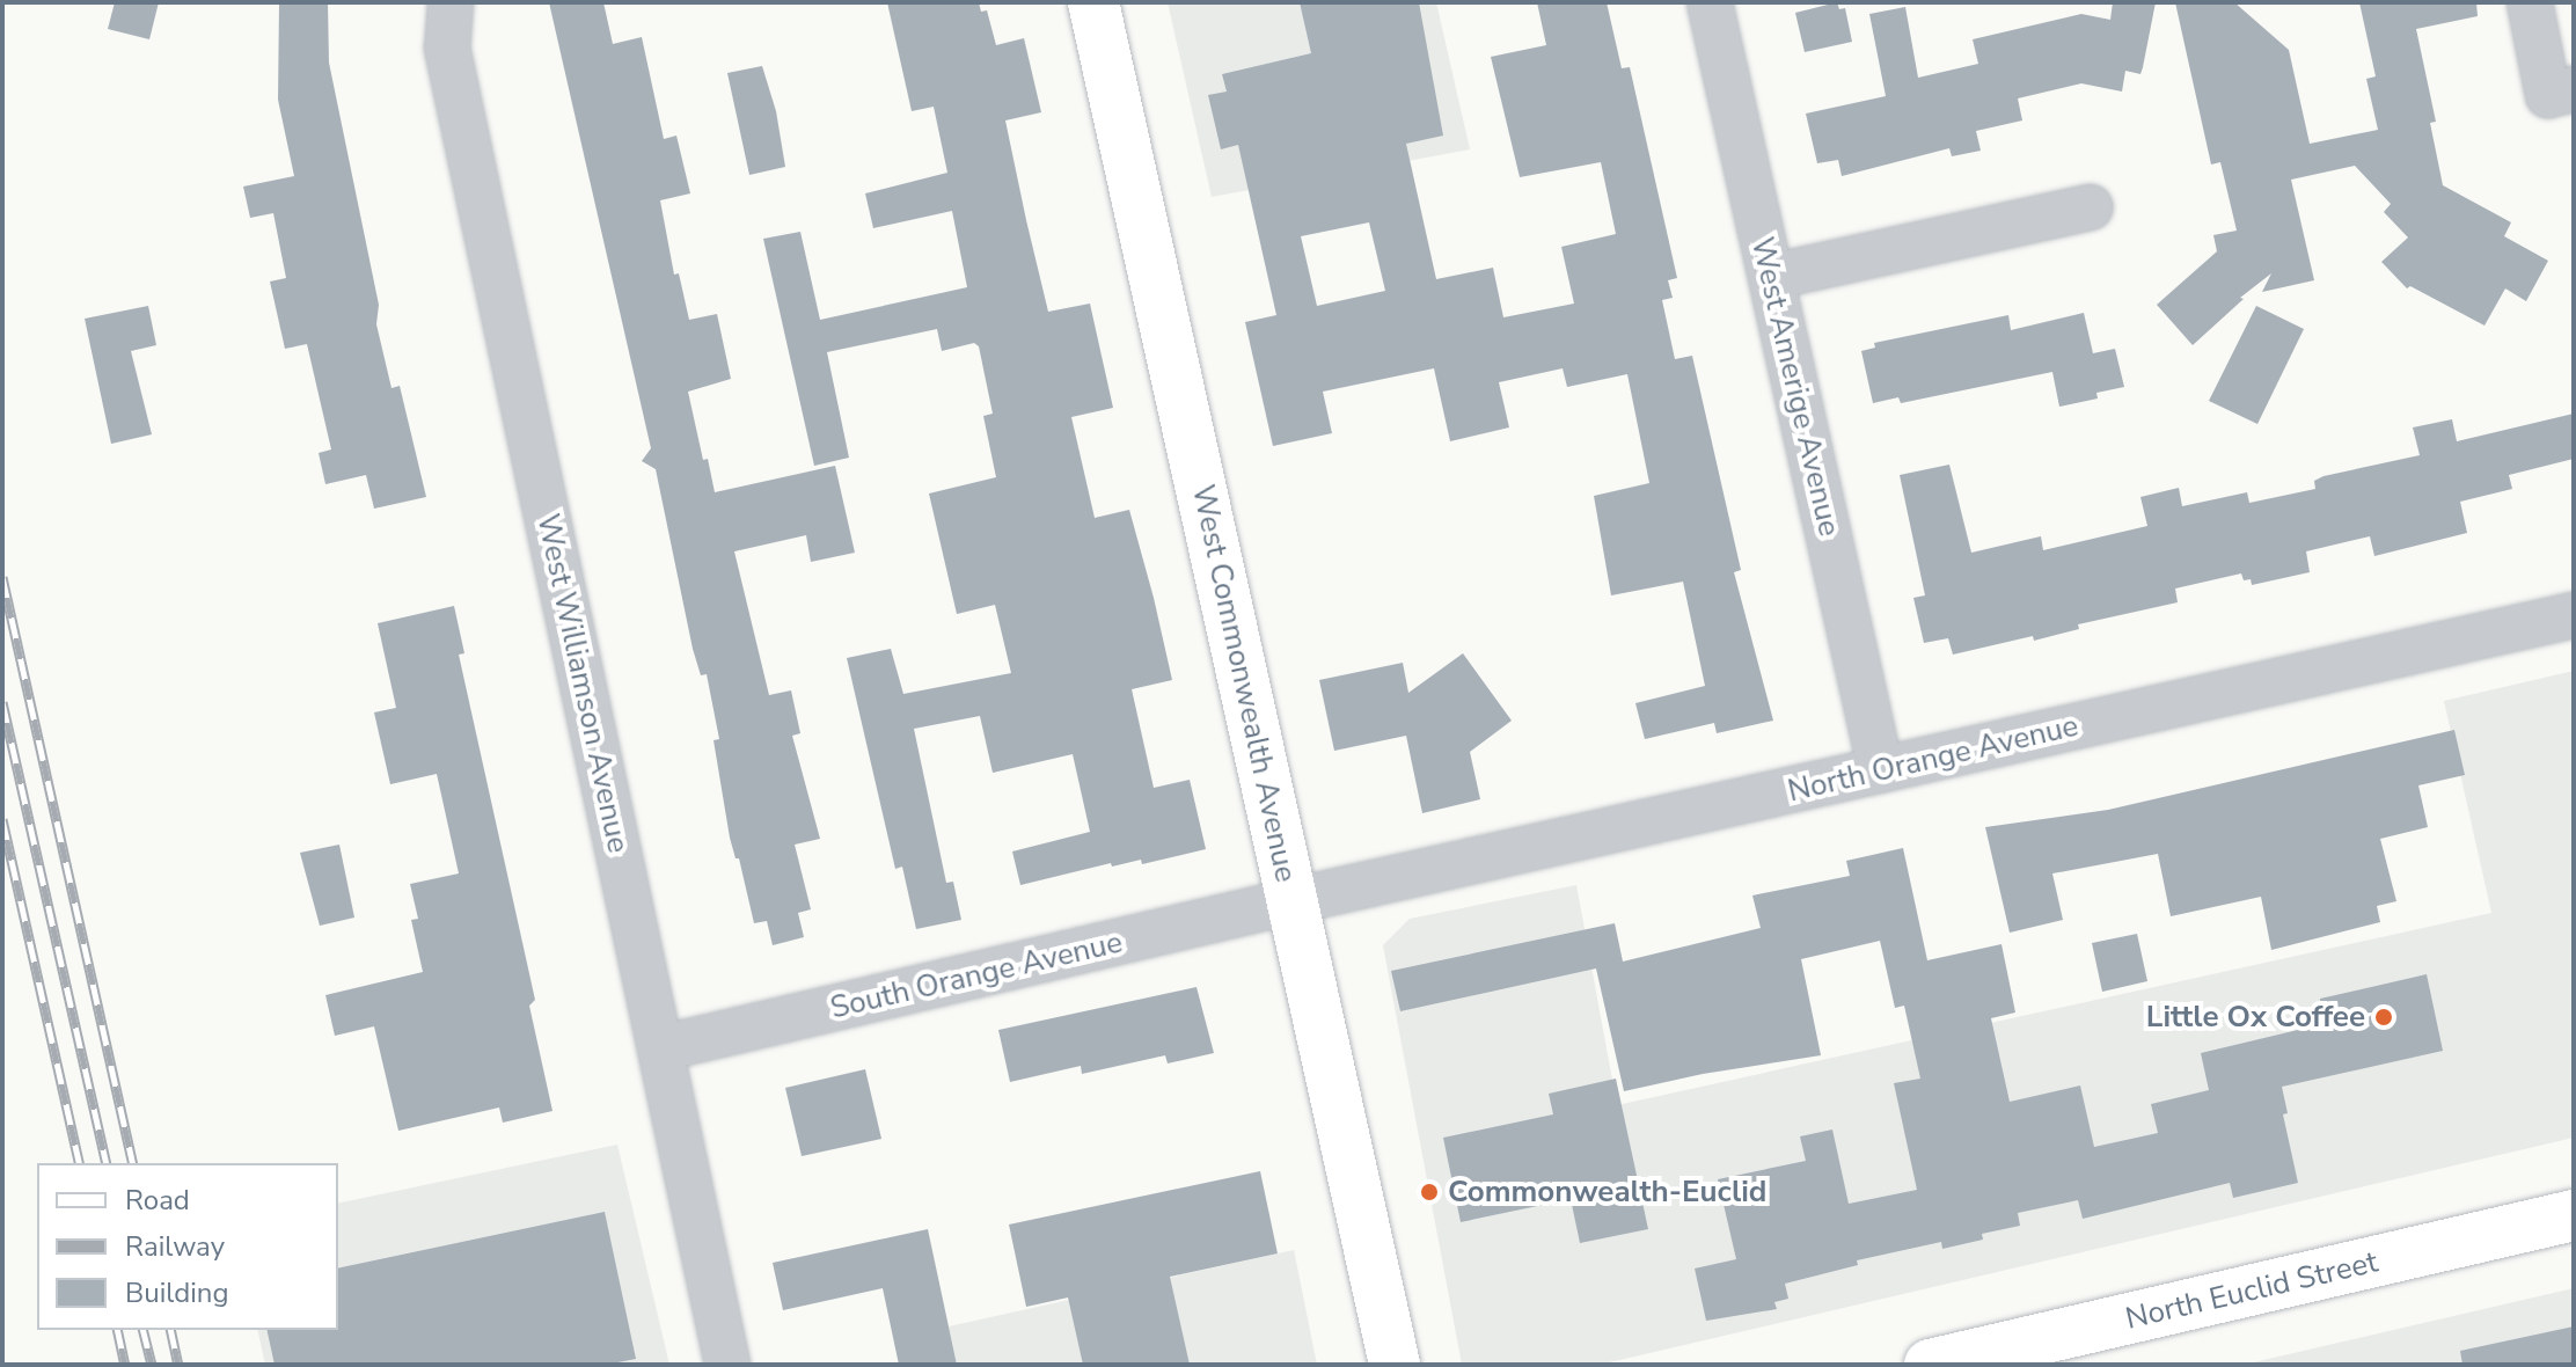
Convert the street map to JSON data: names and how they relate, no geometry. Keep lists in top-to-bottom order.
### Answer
{
  "streets": {
    "main road": ["West Commonwealth Avenue", "North Euclid Street"],
    "street": [
      "West Amerige Avenue",
      "West Williamson Avenue",
      "North Orange Avenue",
      "South Orange Avenue"
    ]
  },
  "crossings": [
    ["West Amerige Avenue", "North Orange Avenue"],
    ["West Williamson Avenue", "South Orange Avenue"],
    ["West Commonwealth Avenue", "North Orange Avenue"],
    ["West Commonwealth Avenue", "South Orange Avenue"],
    ["North Orange Avenue", "South Orange Avenue"]
  ],
  "places": ["Little Ox Coffee", "Commonwealth-Euclid"],
  "legend": ["Road", "Railway", "Building"]
}
